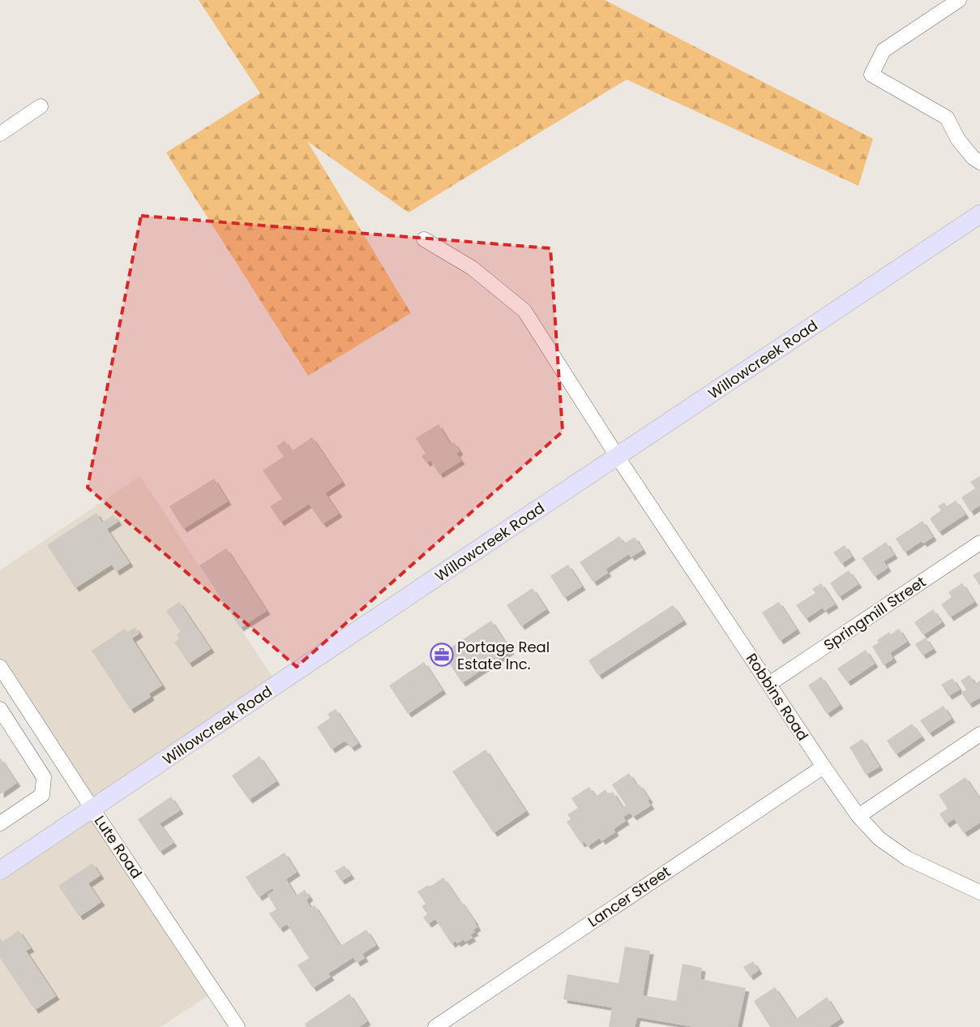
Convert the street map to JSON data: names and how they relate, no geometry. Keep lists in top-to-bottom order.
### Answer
{
  "streets": {
    "main road": ["Willowcreek Road"],
    "street": [
      "Springmill Street",
      "Robbins Road",
      "Lute Road",
      "Lancer Street"
    ]
  },
  "crossings": [
    ["Willowcreek Road", "Robbins Road"],
    ["Willowcreek Road", "Lute Road"],
    ["Springmill Street", "Robbins Road"],
    ["Robbins Road", "Lancer Street"]
  ],
  "places": {
    "office": ["Portage Real Estate Inc."]
  }
}
